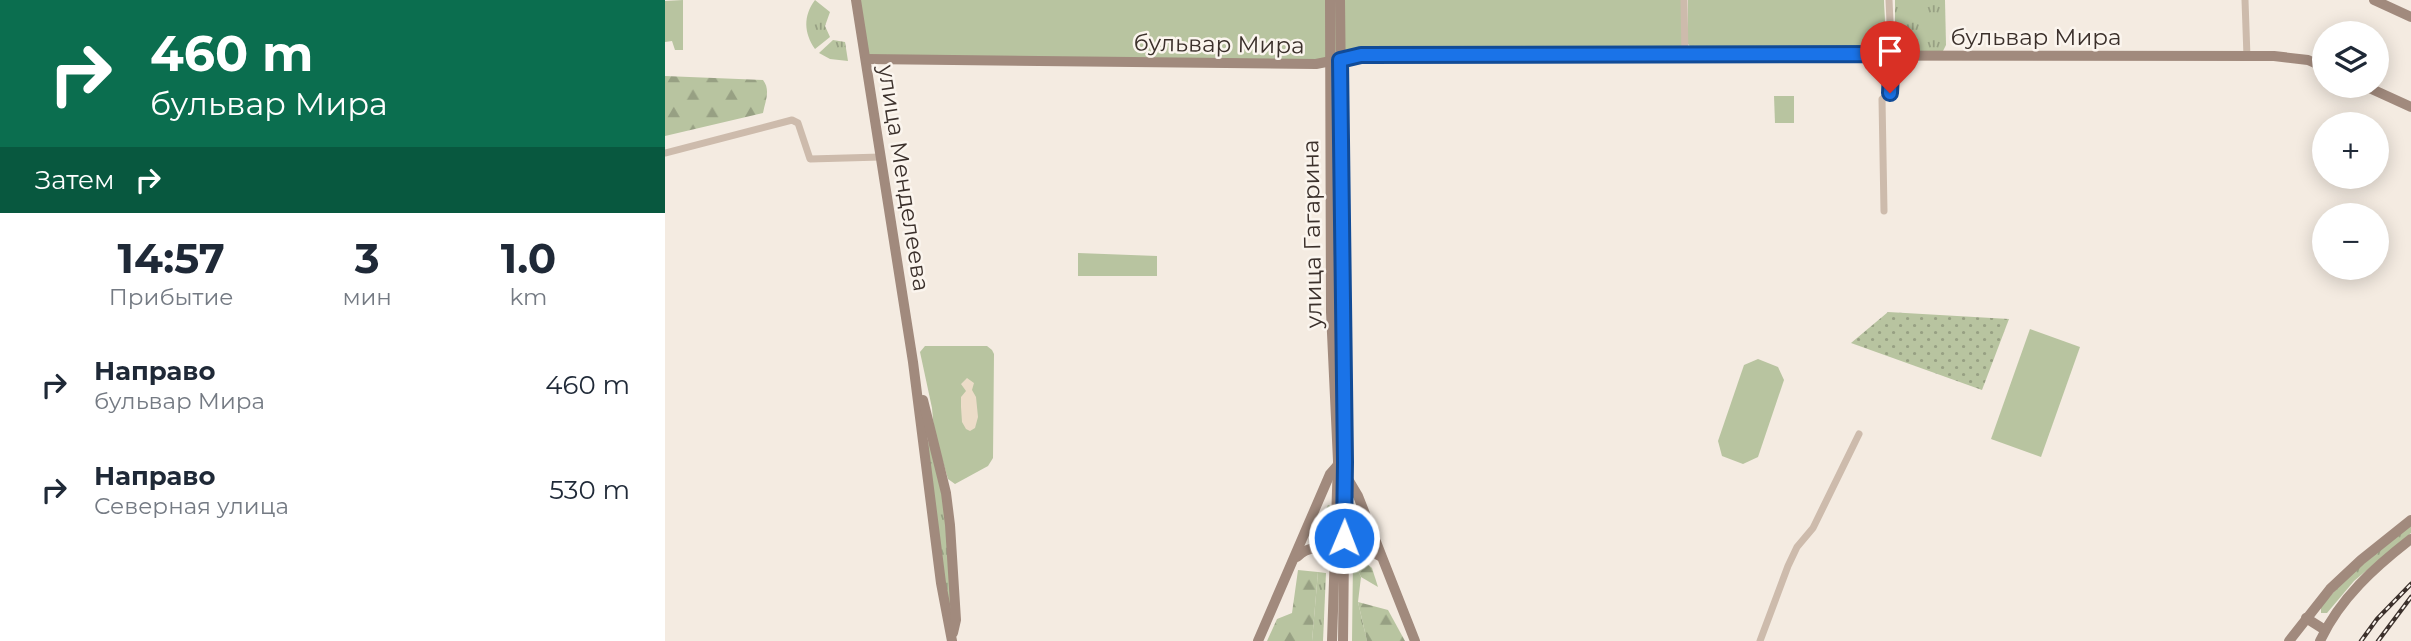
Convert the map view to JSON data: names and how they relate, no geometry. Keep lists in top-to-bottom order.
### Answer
{
  "streets": {
    "main road": ["бульвар Мира", "улица Менделеева", "улица Гагарина"]
  },
  "crossings": [
    ["бульвар Мира", "улица Менделеева"],
    ["бульвар Мира", "улица Гагарина"]
  ],
  "page": {
    "turn": ["460 m", "бульвар Мира"],
    "map_buttons": ["+", "−"],
    "then": "Затем",
    "eta": [
      "14:57",
      "Прибытие",
      "3",
      "мин",
      "1.0",
      "km"
    ],
    "list": [
      {
        "name": "Направо",
        "note": "бульвар Мира",
        "value": "460 m"
      },
      {
        "name": "Направо",
        "note": "Северная улица",
        "value": "530 m"
      }
    ]
  }
}
